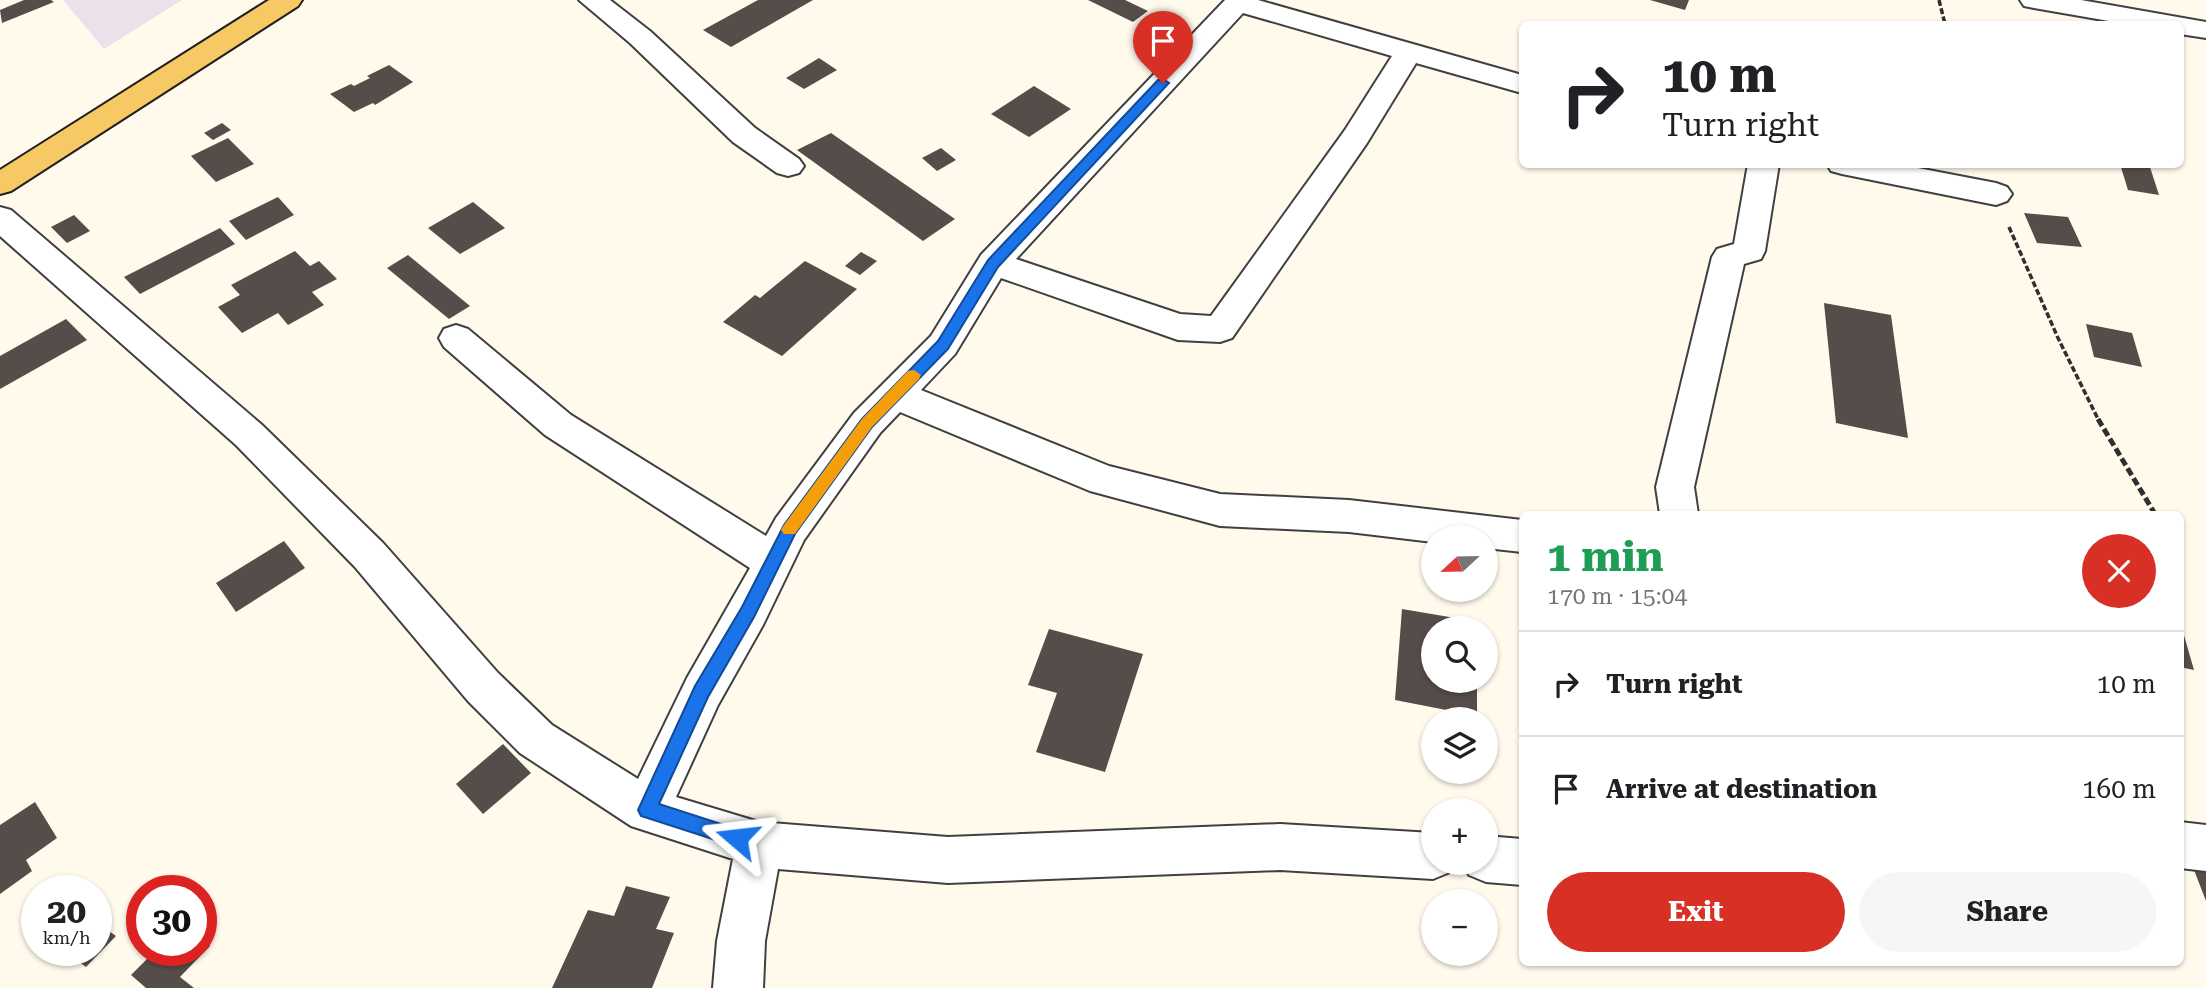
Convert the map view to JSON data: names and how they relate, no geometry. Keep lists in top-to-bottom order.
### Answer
{
  "north": "left",
  "page": {
    "turn": ["10 m", "Turn right"],
    "heading": ["1 min", "170 m · 15:04"],
    "map_buttons": ["+", "−"],
    "list": [
      {
        "name": "Turn right",
        "value": "10 m"
      },
      {
        "name": "Arrive at destination",
        "value": "160 m"
      }
    ],
    "buttons": ["Exit", "Share"],
    "speed": "20 km/h",
    "limit": "30"
  }
}
